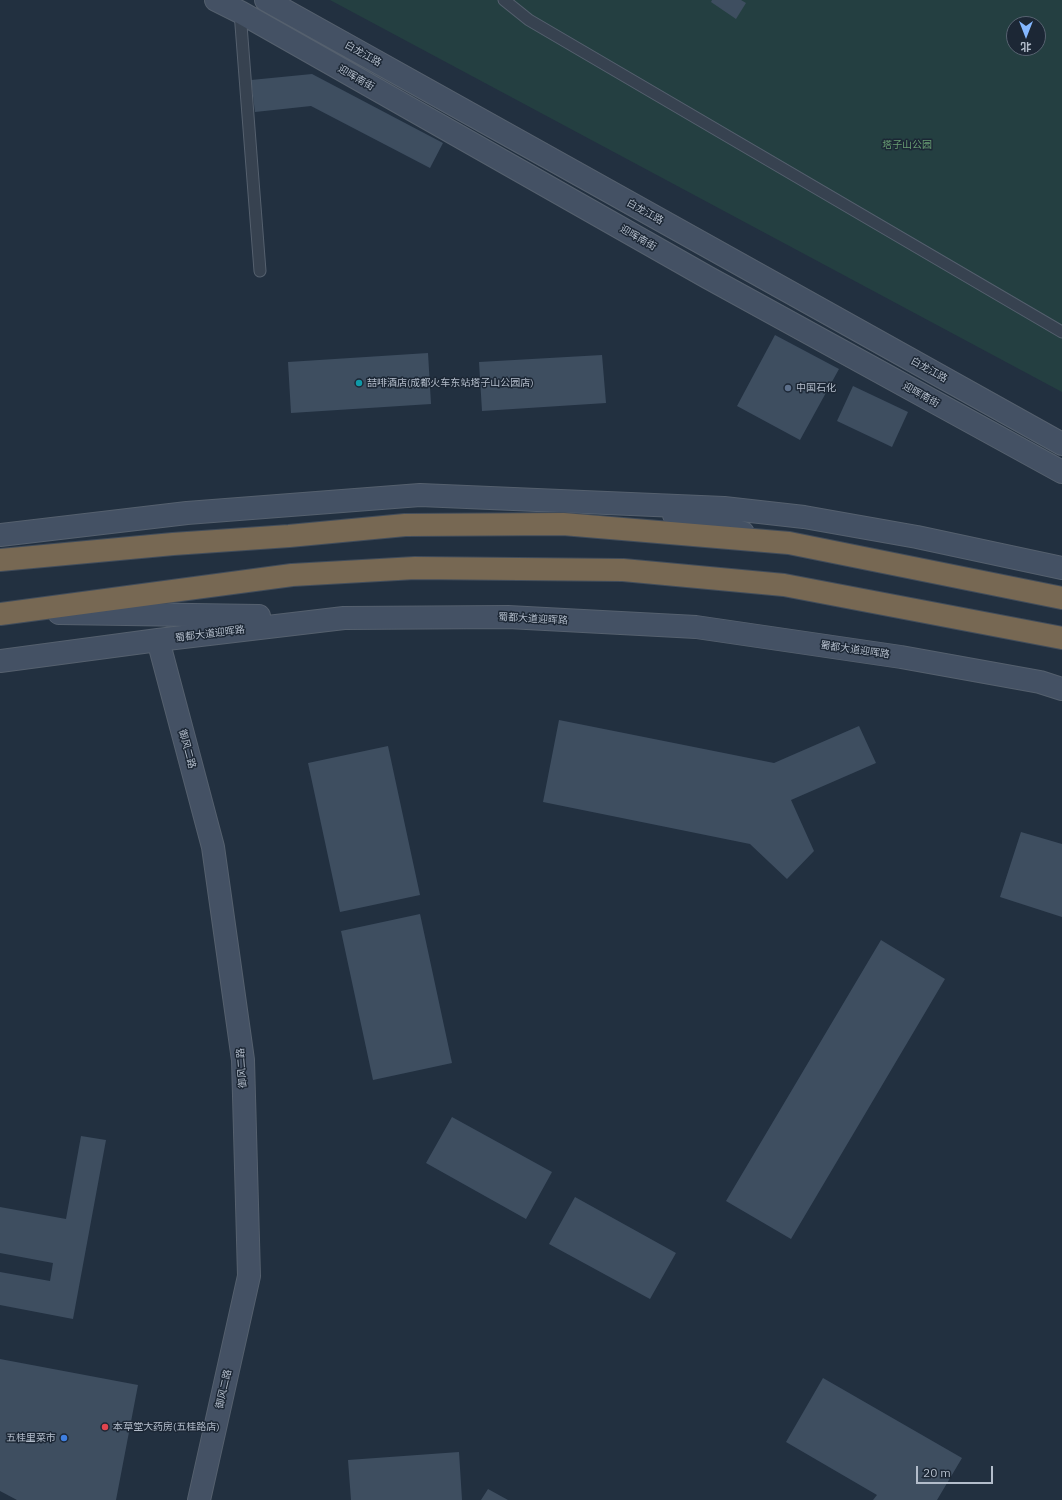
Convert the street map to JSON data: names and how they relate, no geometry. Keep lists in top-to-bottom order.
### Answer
{
  "streets": {
    "street": [
      "白龙江路",
      "迎晖南街",
      "蜀都大道迎晖路",
      "御风二路"
    ]
  },
  "crossings": [
    ["蜀都大道迎晖路", "御风二路"]
  ],
  "parks": ["塔子山公园"],
  "places": [
    "喆啡酒店(成都火车东站塔子山公园店)",
    "中国石化",
    "本草堂大药房(五桂路店)",
    "五桂里菜市"
  ],
  "scale_bar": "20 m",
  "north": "bottom"
}
